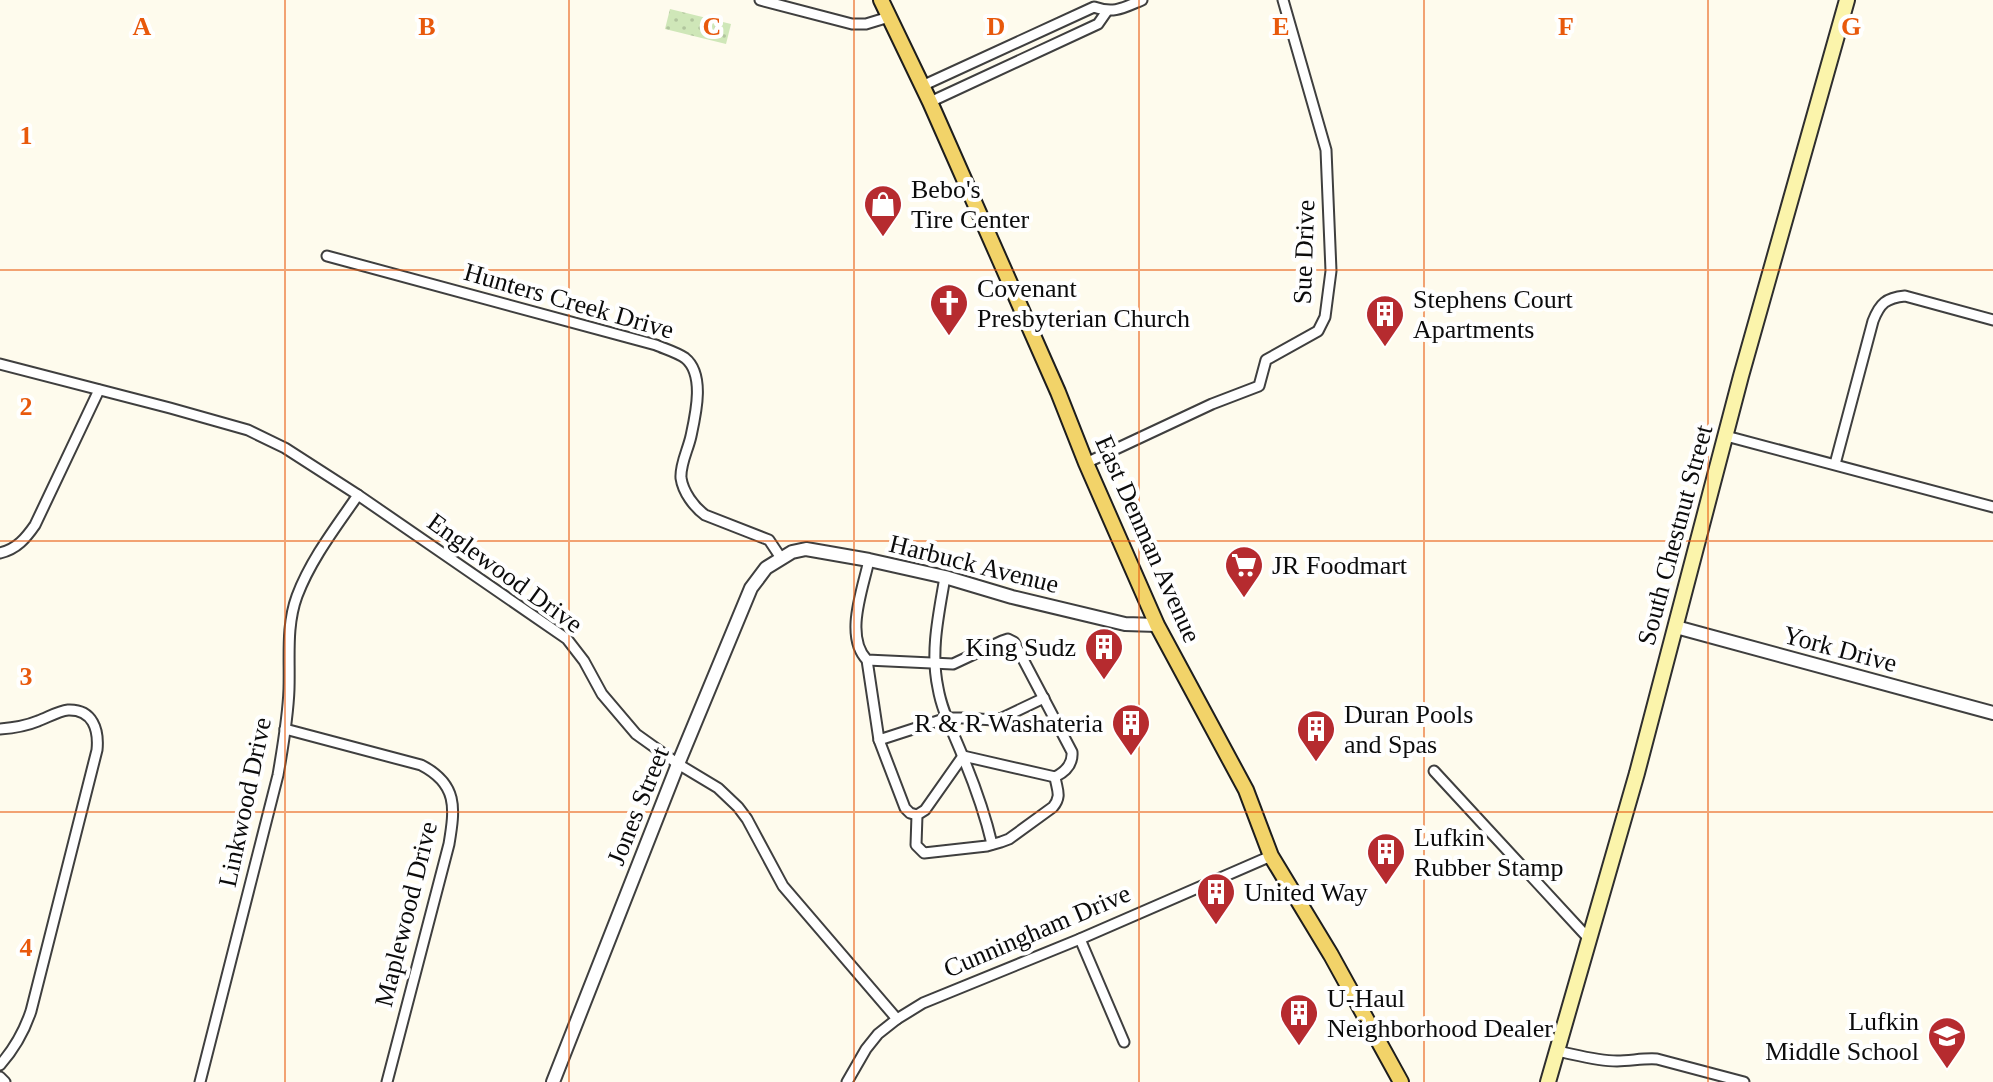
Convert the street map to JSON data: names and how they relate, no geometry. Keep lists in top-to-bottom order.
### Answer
{
  "streets": {
    "main road": ["South Chestnut Street", "East Denman Avenue"],
    "street": [
      "Sue Drive",
      "Hunters Creek Drive",
      "Harbuck Avenue",
      "Englewood Drive",
      "York Drive",
      "Linkwood Drive",
      "Jones Street",
      "Maplewood Drive",
      "Cunningham Drive"
    ]
  },
  "crossings": [
    ["Sue Drive", "East Denman Avenue"],
    ["Hunters Creek Drive", "Harbuck Avenue"],
    ["Hunters Creek Drive", "Jones Street"],
    ["South Chestnut Street", "York Drive"],
    ["East Denman Avenue", "Harbuck Avenue"],
    ["East Denman Avenue", "Cunningham Drive"],
    ["Harbuck Avenue", "Jones Street"],
    ["Englewood Drive", "Linkwood Drive"],
    ["Englewood Drive", "Jones Street"],
    ["Englewood Drive", "Cunningham Drive"],
    ["Linkwood Drive", "Maplewood Drive"]
  ],
  "places": {
    "shop": ["Bebo's Tire Center"],
    "church": ["Covenant Presbyterian Church"],
    "building": [
      "Stephens Court Apartments",
      "King Sudz",
      "R & R Washateria",
      "Duran Pools and Spas",
      "Lufkin Rubber Stamp",
      "United Way",
      "U-Haul Neighborhood Dealer"
    ],
    "supermarket": ["JR Foodmart"],
    "school or university": ["Lufkin Middle School"]
  },
  "grid": {
    "columns": [
      "A",
      "B",
      "C",
      "D",
      "E",
      "F",
      "G"
    ],
    "rows": [
      "1",
      "2",
      "3",
      "4"
    ]
  }
}
